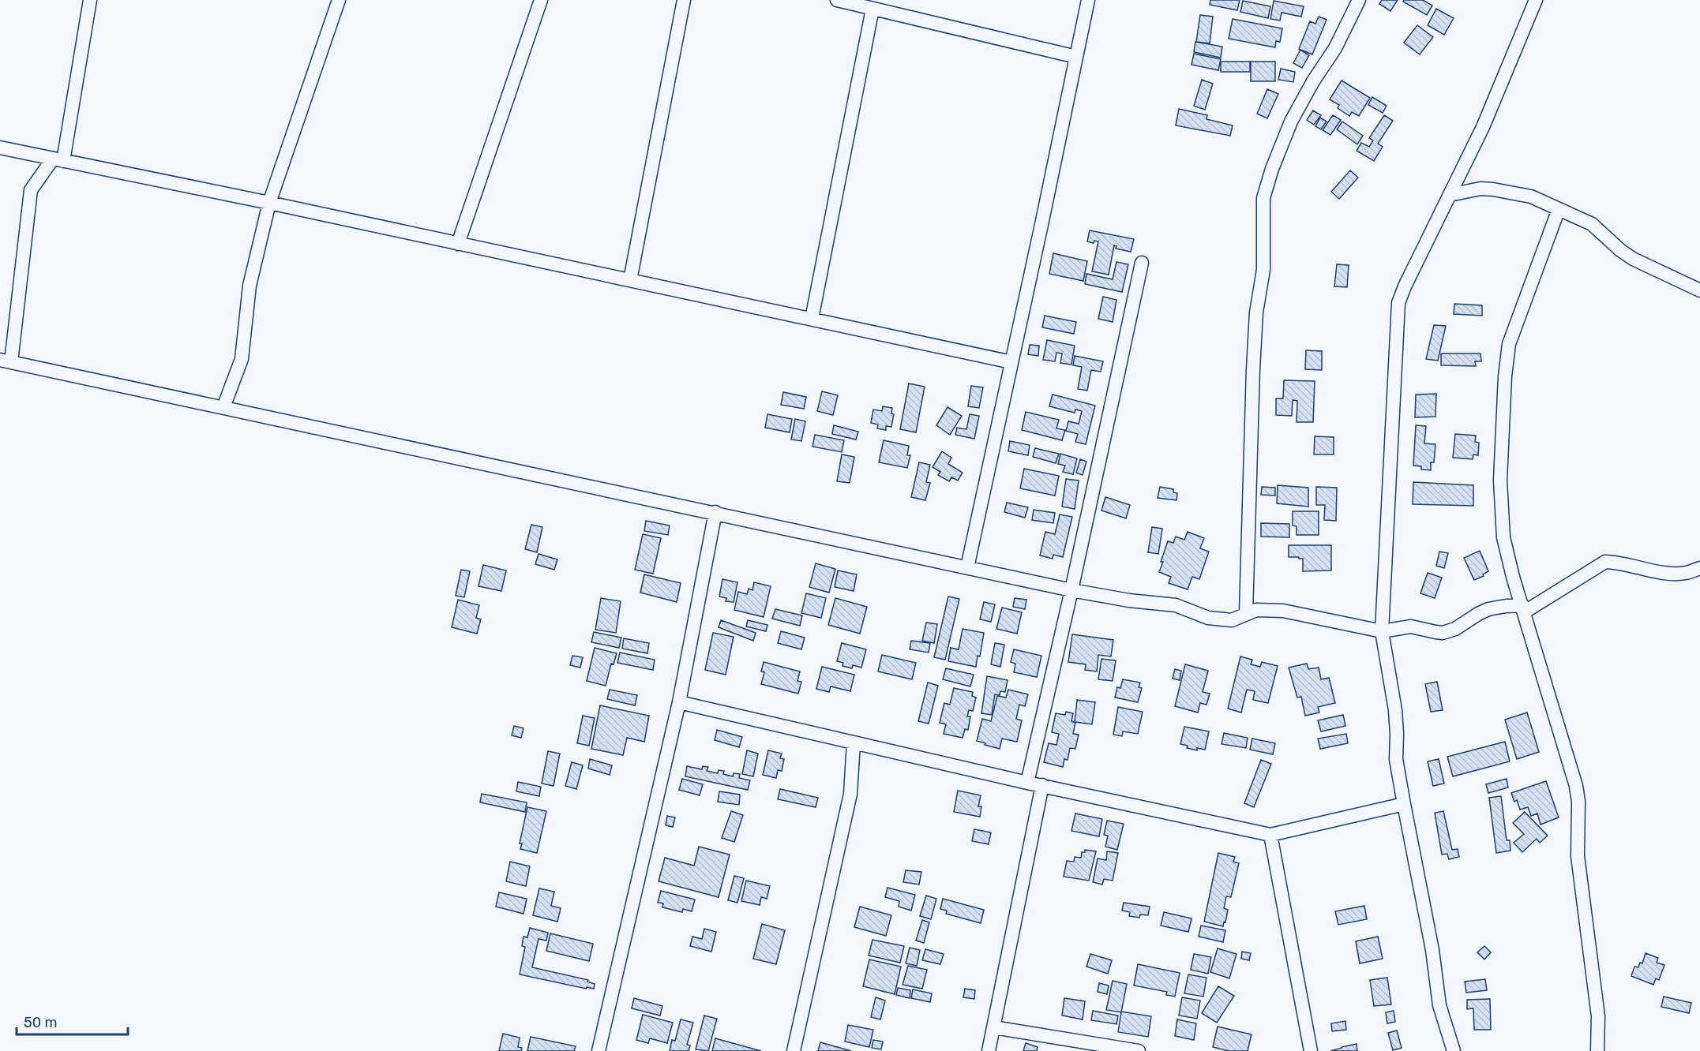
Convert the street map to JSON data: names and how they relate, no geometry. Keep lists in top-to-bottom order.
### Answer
{
  "scale_bar": "50 m"
}
